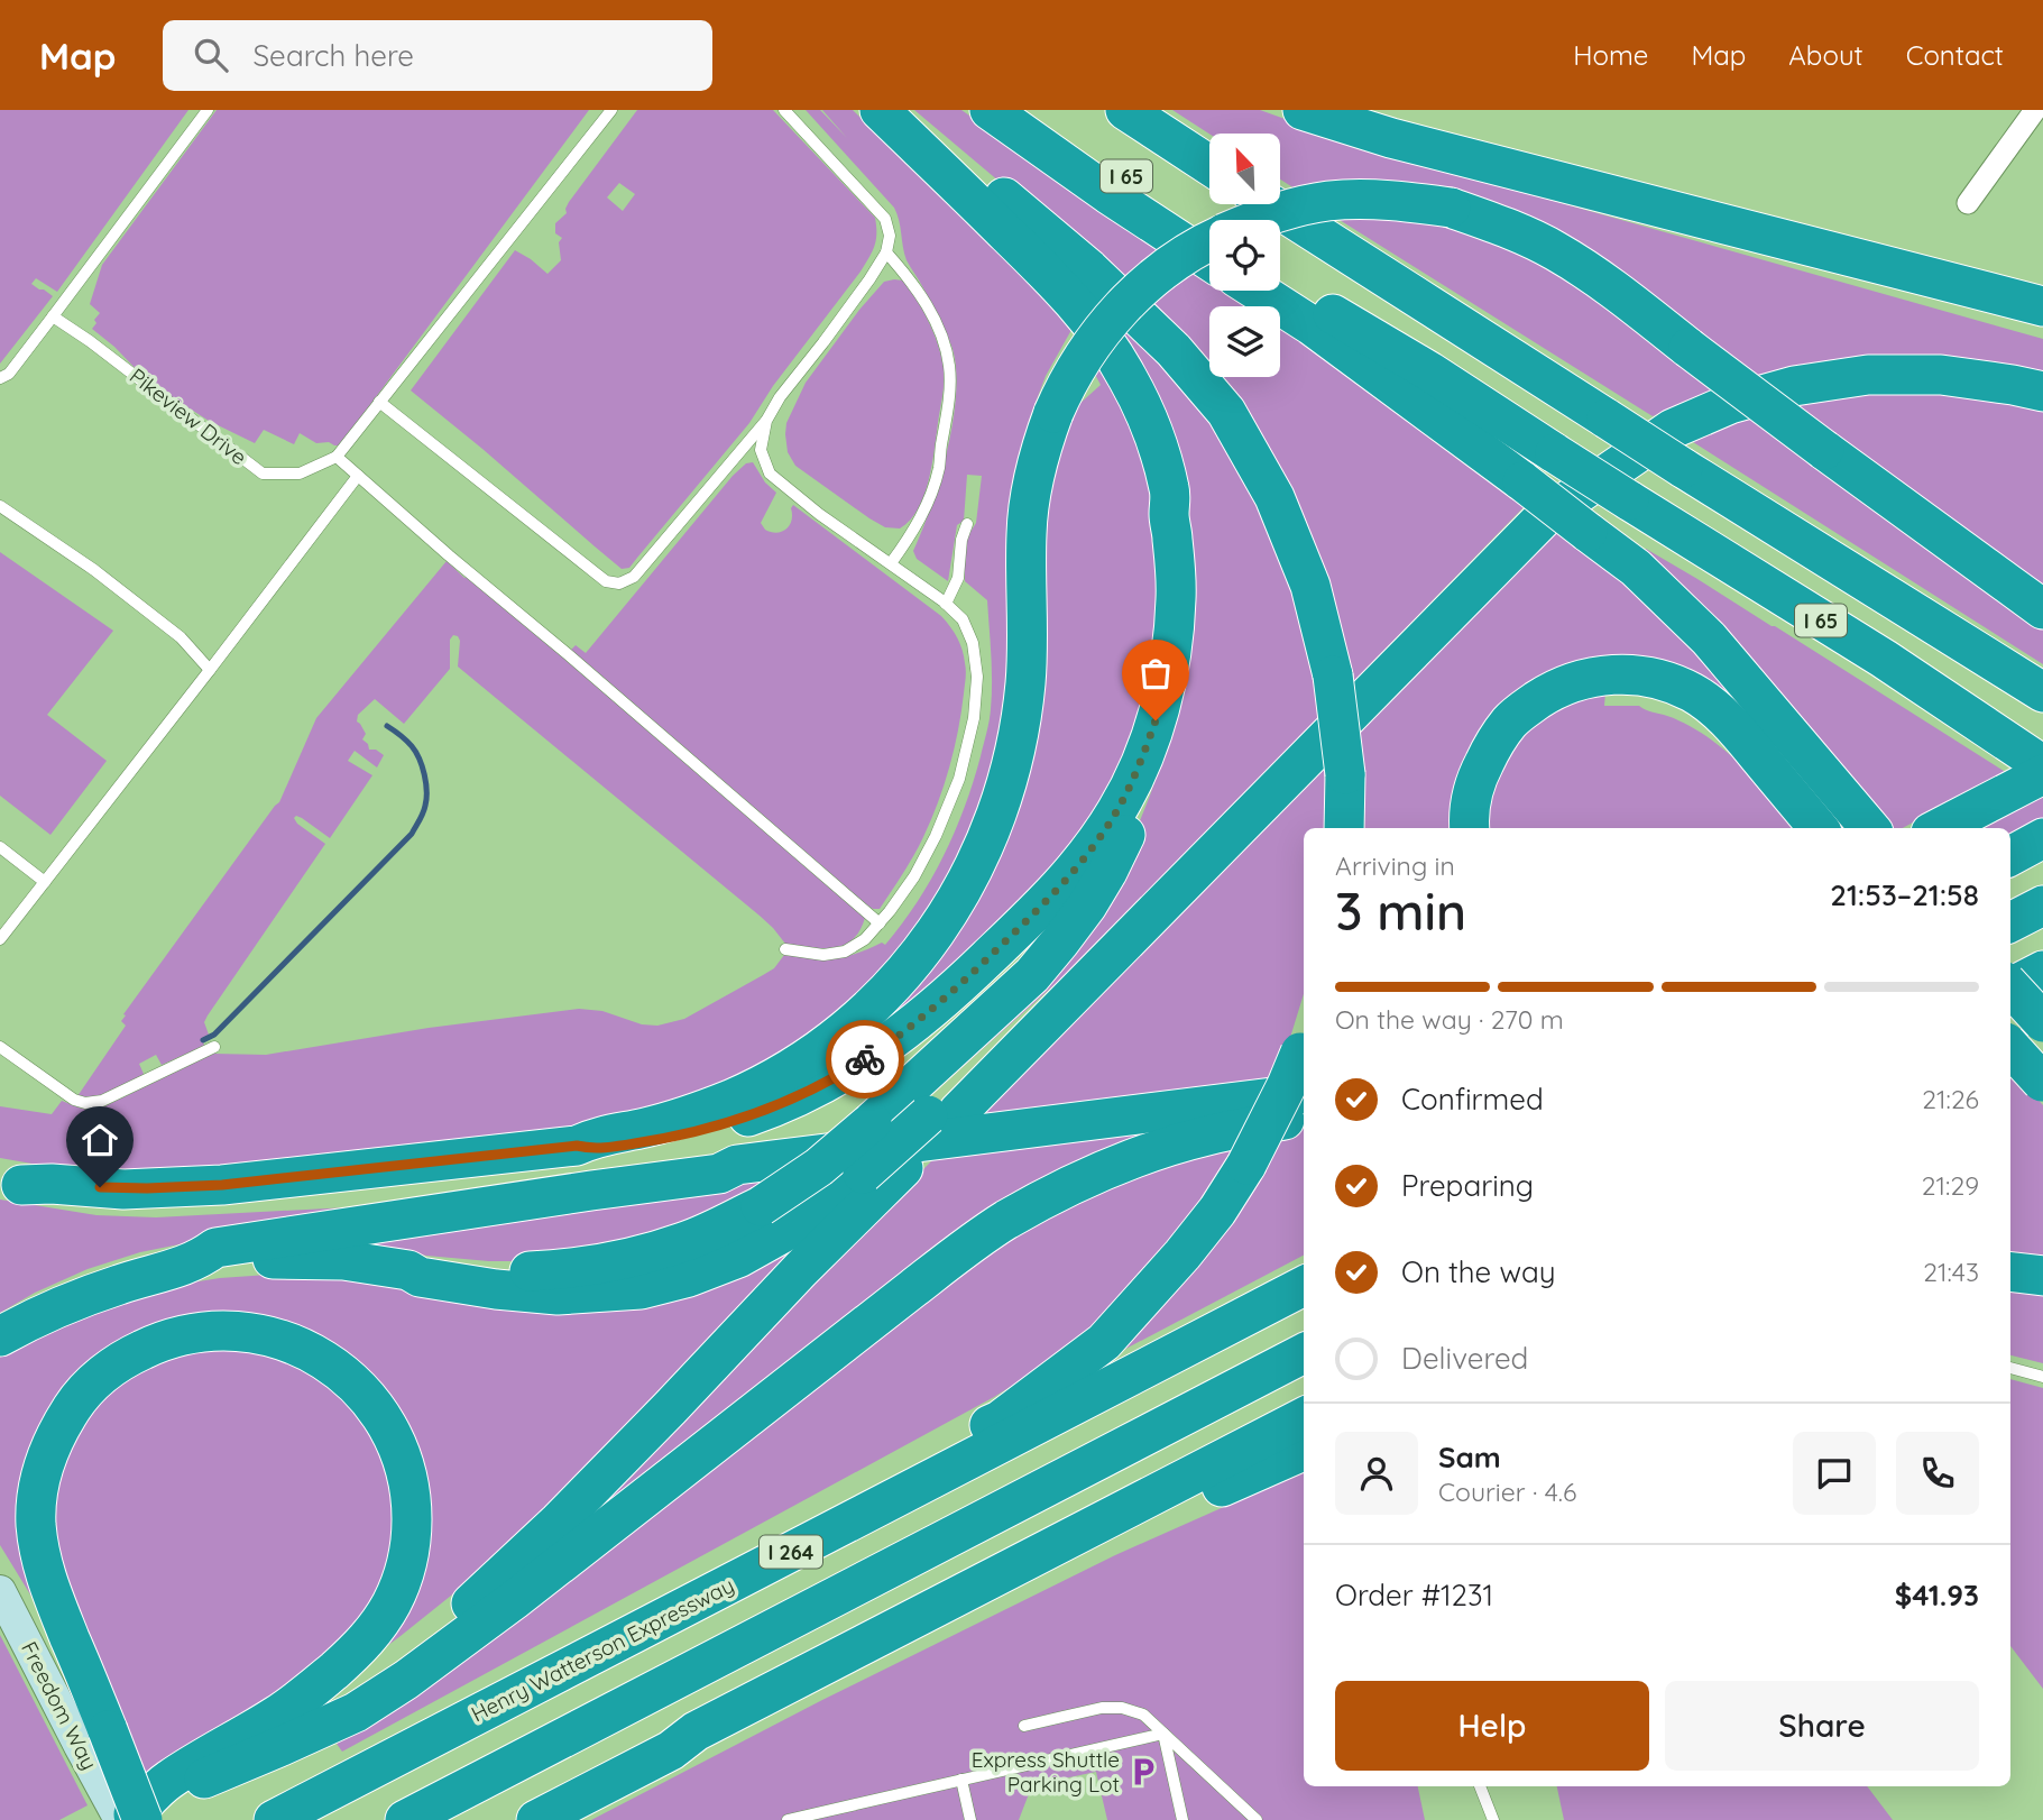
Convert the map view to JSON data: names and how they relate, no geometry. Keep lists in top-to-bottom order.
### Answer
{
  "streets": {
    "highway": ["I 65", "I 264", "Henry Watterson Expressway"],
    "main road": ["Freedom Way"],
    "lane": ["Pikeview Drive"]
  },
  "places": {
    "parking": ["Express Shuttle Parking Lot"]
  },
  "north": "top left",
  "page": {
    "header": "Map",
    "search": "Search here",
    "nav": [
      "Home",
      "Map",
      "About",
      "Contact"
    ],
    "heading": ["3 min", "Arriving in", "21:53–21:58"],
    "panel": [
      "Sam",
      "Courier · 4.6",
      "Order #1231",
      "$41.93"
    ],
    "bar": "On the way · 270 m",
    "list": [
      ["Confirmed", "21:26"],
      ["Preparing", "21:29"],
      ["On the way", "21:43"],
      "Delivered"
    ],
    "buttons": ["Help", "Share"]
  }
}
